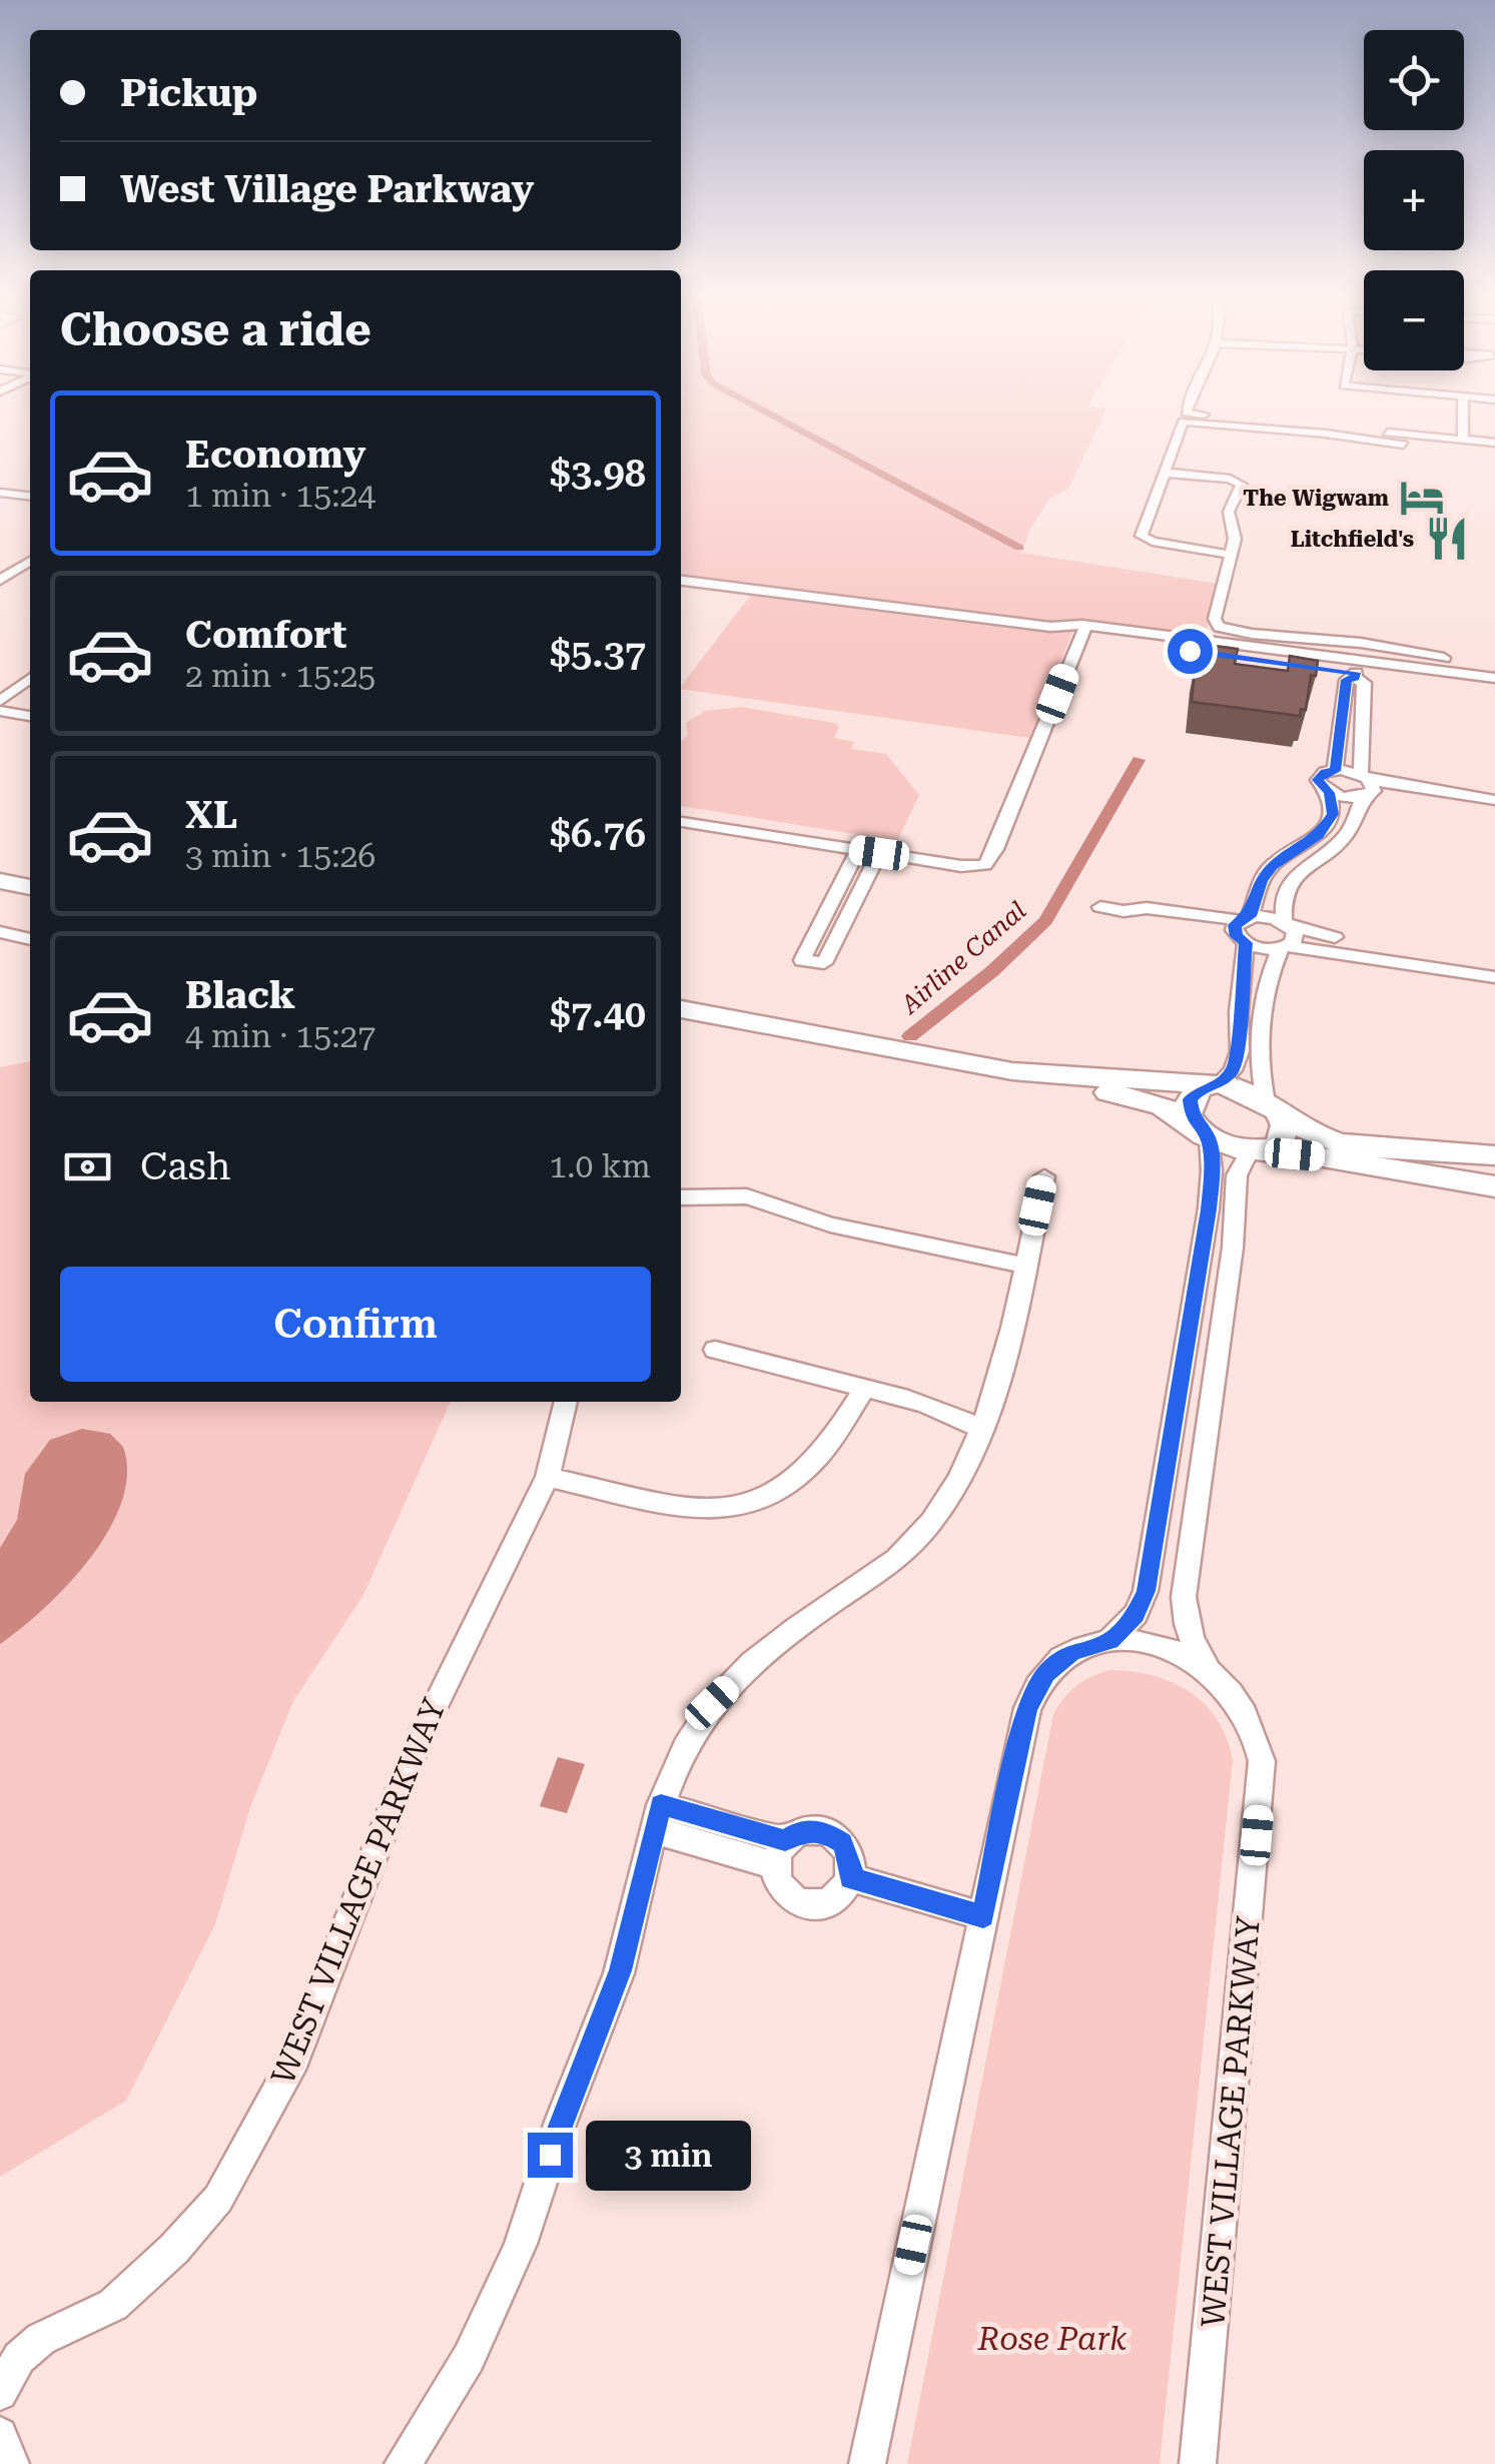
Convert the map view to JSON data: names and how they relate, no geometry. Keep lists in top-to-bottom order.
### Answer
{
  "streets": {
    "street": ["WEST VILLAGE PARKWAY"]
  },
  "water": ["Airline Canal"],
  "parks": ["Rose Park"],
  "places": {
    "hotel": ["The Wigwam"],
    "restaurant": ["Litchfield's"]
  },
  "page": {
    "map_buttons": ["+", "−"],
    "banner": ["Pickup", "West Village Parkway"],
    "heading": "Choose a ride",
    "list": [
      {
        "name": "Economy",
        "note": "1 min · 15:24",
        "value": "$3.98"
      },
      {
        "name": "Comfort",
        "note": "2 min · 15:25",
        "value": "$5.37"
      },
      {
        "name": "XL",
        "note": "3 min · 15:26",
        "value": "$6.76"
      },
      {
        "name": "Black",
        "note": "4 min · 15:27",
        "value": "$7.40"
      }
    ],
    "pay": ["Cash", "1.0 km"],
    "buttons": "Confirm",
    "bubble": "3 min"
  }
}
